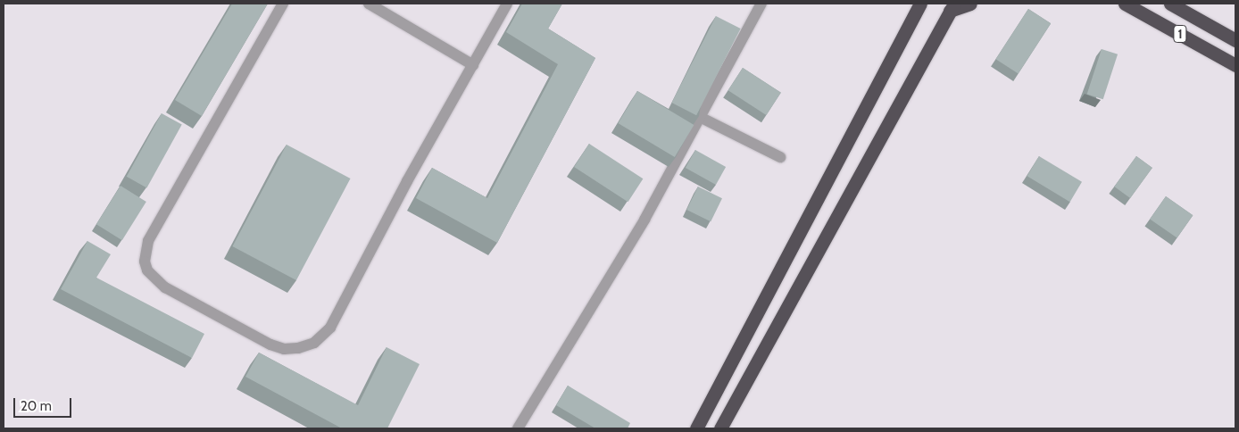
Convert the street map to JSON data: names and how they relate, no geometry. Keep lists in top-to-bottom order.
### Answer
{
  "streets": {
    "highway": ["1"]
  },
  "scale_bar": "20 m"
}
